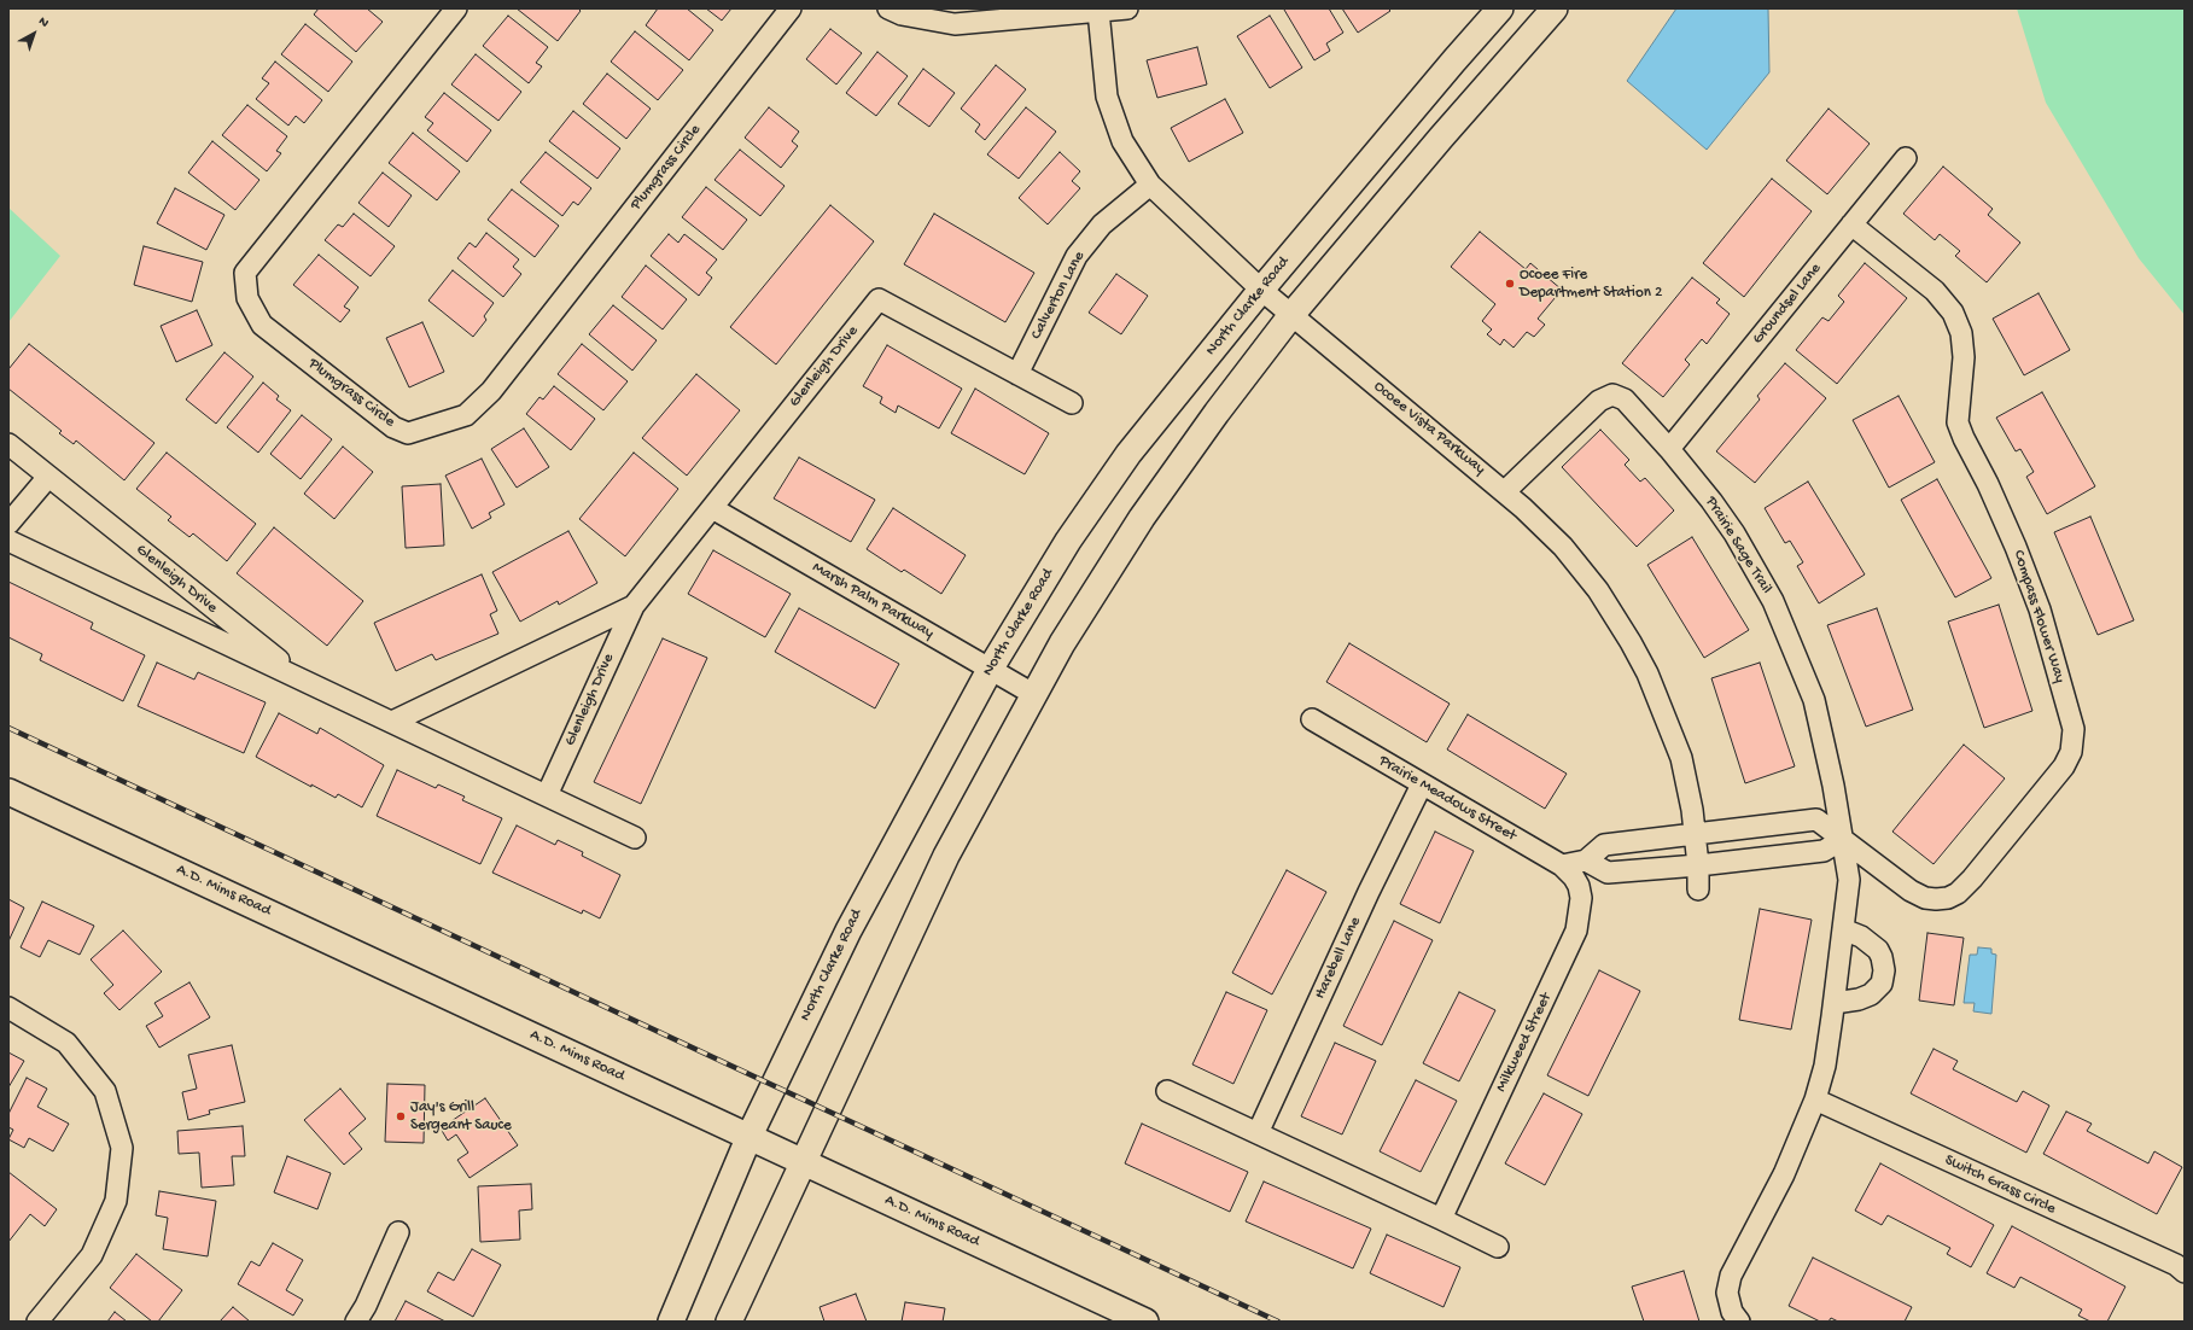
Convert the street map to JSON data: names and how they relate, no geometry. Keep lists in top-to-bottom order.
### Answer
{
  "streets": {
    "street": [
      "Plumgrass Circle",
      "Calverton Lane",
      "Groundsel Lane",
      "North Clarke Road",
      "Glenleigh Drive",
      "Ocoee Vista Parkway",
      "Prairie Sage Trail",
      "Marsh Palm Parkway",
      "Compass Flower Way",
      "Prairie Meadows Street",
      "A.D. Mims Road",
      "Harebell Lane",
      "Milkweed Street",
      "Switch Grass Circle"
    ]
  },
  "crossings": [
    ["Calverton Lane", "Glenleigh Drive"],
    ["Calverton Lane", "Ocoee Vista Parkway"],
    ["Groundsel Lane", "Prairie Sage Trail"],
    ["Groundsel Lane", "Compass Flower Way"],
    ["North Clarke Road", "Ocoee Vista Parkway"],
    ["North Clarke Road", "Marsh Palm Parkway"],
    ["North Clarke Road", "A.D. Mims Road"],
    ["Glenleigh Drive", "Marsh Palm Parkway"],
    ["Ocoee Vista Parkway", "Prairie Sage Trail"],
    ["Ocoee Vista Parkway", "Compass Flower Way"],
    ["Prairie Sage Trail", "Compass Flower Way"],
    ["Prairie Meadows Street", "Harebell Lane"],
    ["Prairie Meadows Street", "Milkweed Street"]
  ],
  "places": ["Ocoee Fire Department Station 2", "Jay's Grill Sergeant Sauce"],
  "north": "top right"
}
